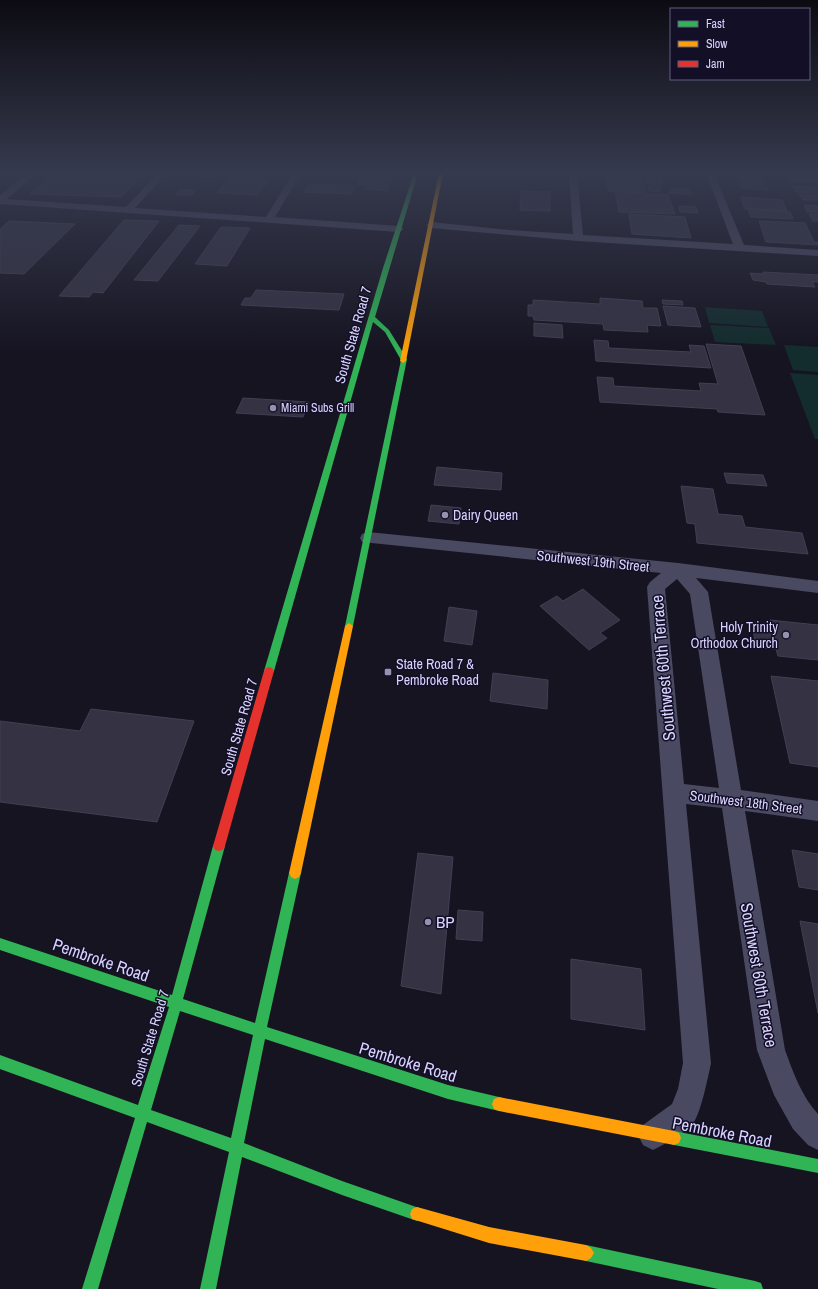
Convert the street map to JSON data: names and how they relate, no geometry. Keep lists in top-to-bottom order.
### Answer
{
  "streets": {
    "main road": ["South State Road 7", "Pembroke Road"],
    "street": ["Southwest 19th Street", "Southwest 60th Terrace", "Southwest 18th Street"]
  },
  "crossings": [
    ["South State Road 7", "Pembroke Road"],
    ["Southwest 19th Street", "Southwest 60th Terrace"],
    ["Southwest 60th Terrace", "Southwest 18th Street"],
    ["Southwest 60th Terrace", "Pembroke Road"]
  ],
  "places": {
    "other": [
      "Miami Subs Grill",
      "Dairy Queen",
      "Holy Trinity Orthodox Church",
      "BP"
    ],
    "transit": ["State Road 7 & Pembroke Road"]
  },
  "legend": ["Fast", "Slow", "Jam"]
}
